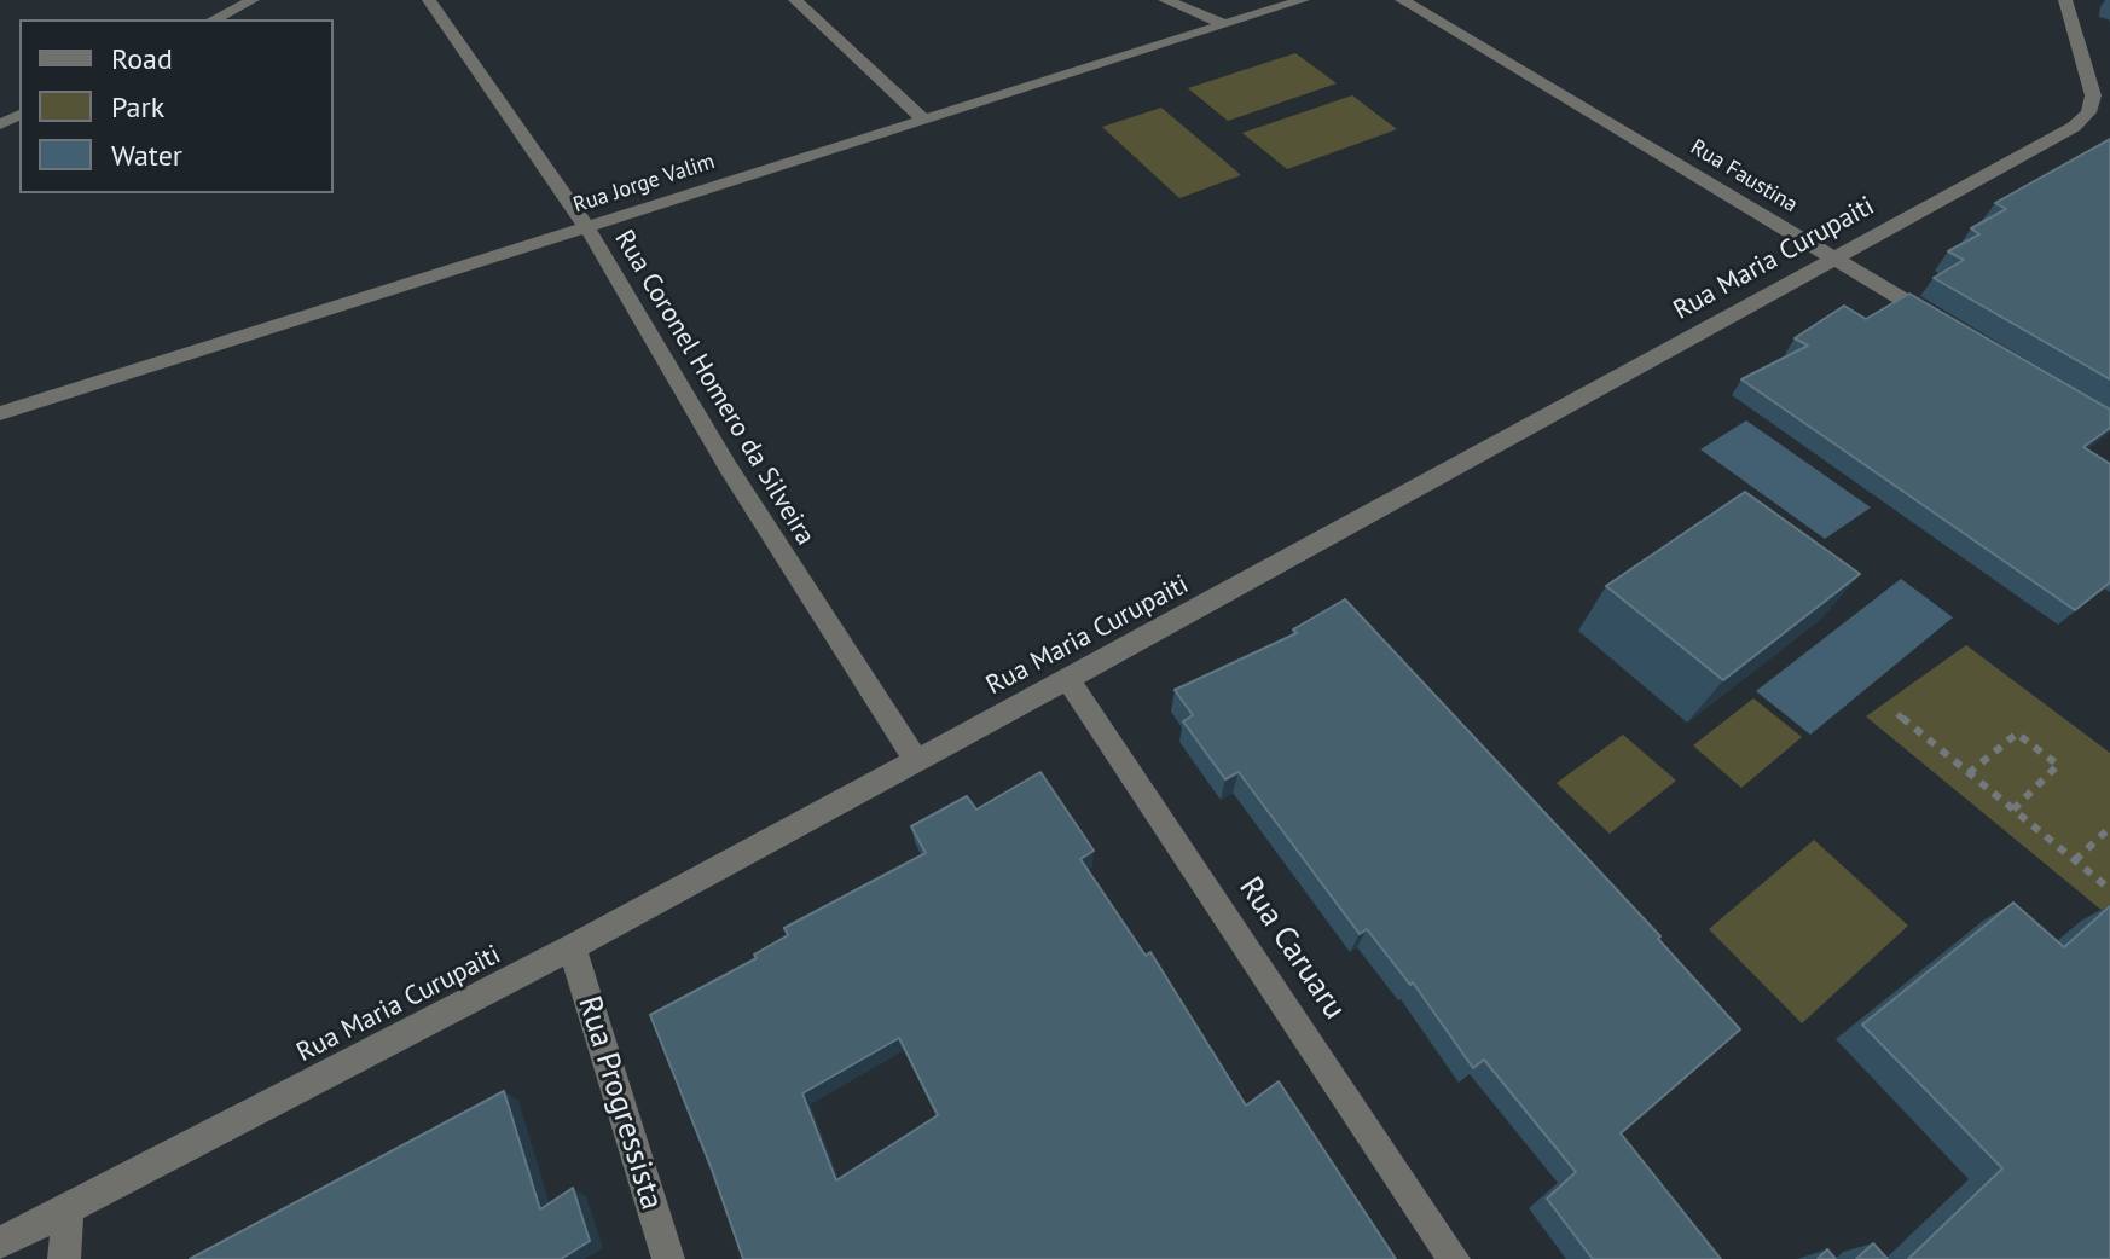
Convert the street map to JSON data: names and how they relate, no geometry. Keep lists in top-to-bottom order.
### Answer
{
  "streets": {
    "street": [
      "Rua Faustina",
      "Rua Jorge Valim",
      "Rua Maria Curupaiti",
      "Rua Coronel Homero da Silveira",
      "Rua Caruaru",
      "Rua Progressista"
    ]
  },
  "crossings": [
    ["Rua Faustina", "Rua Maria Curupaiti"],
    ["Rua Jorge Valim", "Rua Coronel Homero da Silveira"],
    ["Rua Maria Curupaiti", "Rua Coronel Homero da Silveira"],
    ["Rua Maria Curupaiti", "Rua Caruaru"],
    ["Rua Maria Curupaiti", "Rua Progressista"]
  ],
  "legend": ["Road", "Park", "Water"]
}
